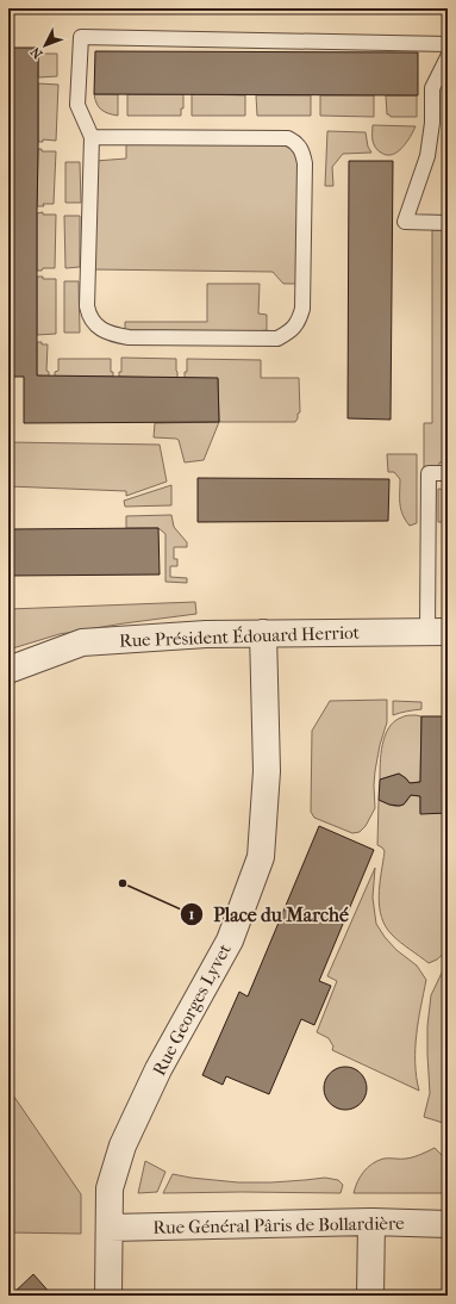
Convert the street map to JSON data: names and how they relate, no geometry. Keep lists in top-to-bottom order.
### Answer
{
  "streets": {
    "street": ["Rue Président Édouard Herriot", "Rue Georges Lyvet", "Rue Général Pâris de Bollardière"]
  },
  "crossings": [
    ["Rue Président Édouard Herriot", "Rue Georges Lyvet"],
    ["Rue Georges Lyvet", "Rue Général Pâris de Bollardière"]
  ],
  "places": ["Place du Marché"],
  "north": "bottom left"
}
